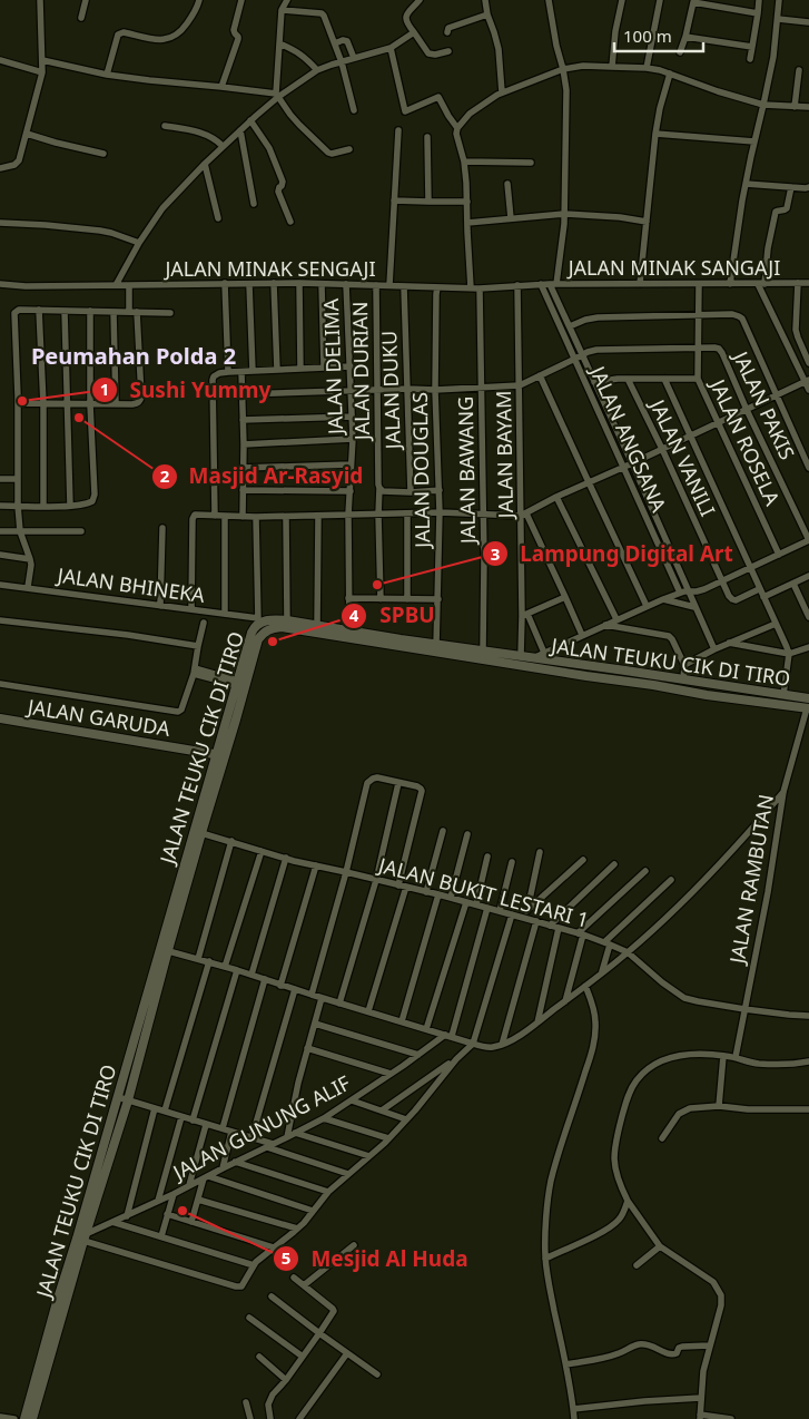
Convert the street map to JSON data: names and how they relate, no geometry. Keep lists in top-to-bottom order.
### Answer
{
  "streets": {
    "street": [
      "JALAN MINAK SANGAJI",
      "JALAN MINAK SENGAJI",
      "JALAN DELIMA",
      "JALAN DURIAN",
      "JALAN DUKU",
      "JALAN PAKIS",
      "JALAN ANGSANA",
      "JALAN ROSELA",
      "JALAN BAYAM",
      "JALAN VANILI",
      "JALAN DOUGLAS",
      "JALAN BAWANG",
      "JALAN BHINEKA",
      "JALAN TEUKU CIK DI TIRO",
      "JALAN GARUDA",
      "JALAN RAMBUTAN",
      "JALAN BUKIT LESTARI 1",
      "JALAN GUNUNG ALIF"
    ]
  },
  "crossings": [
    ["JALAN MINAK SANGAJI", "JALAN MINAK SENGAJI"],
    ["JALAN MINAK SANGAJI", "JALAN ANGSANA"],
    ["JALAN MINAK SENGAJI", "JALAN DELIMA"],
    ["JALAN MINAK SENGAJI", "JALAN DURIAN"],
    ["JALAN MINAK SENGAJI", "JALAN DUKU"],
    ["JALAN MINAK SENGAJI", "JALAN ANGSANA"],
    ["JALAN MINAK SENGAJI", "JALAN BAYAM"],
    ["JALAN MINAK SENGAJI", "JALAN DOUGLAS"],
    ["JALAN MINAK SENGAJI", "JALAN BAWANG"],
    ["JALAN DELIMA", "JALAN ANGSANA"],
    ["JALAN DELIMA", "JALAN TEUKU CIK DI TIRO"],
    ["JALAN DURIAN", "JALAN ANGSANA"],
    ["JALAN DUKU", "JALAN ANGSANA"],
    ["JALAN PAKIS", "JALAN ANGSANA"],
    ["JALAN ANGSANA", "JALAN ROSELA"],
    ["JALAN ANGSANA", "JALAN BAYAM"],
    ["JALAN ANGSANA", "JALAN VANILI"],
    ["JALAN ANGSANA", "JALAN DOUGLAS"],
    ["JALAN ANGSANA", "JALAN BAWANG"],
    ["JALAN ROSELA", "JALAN VANILI"],
    ["JALAN BAYAM", "JALAN TEUKU CIK DI TIRO"],
    ["JALAN DOUGLAS", "JALAN TEUKU CIK DI TIRO"],
    ["JALAN BAWANG", "JALAN TEUKU CIK DI TIRO"],
    ["JALAN BHINEKA", "JALAN TEUKU CIK DI TIRO"],
    ["JALAN TEUKU CIK DI TIRO", "JALAN GARUDA"],
    ["JALAN TEUKU CIK DI TIRO", "JALAN RAMBUTAN"],
    ["JALAN TEUKU CIK DI TIRO", "JALAN BUKIT LESTARI 1"],
    ["JALAN TEUKU CIK DI TIRO", "JALAN GUNUNG ALIF"],
    ["JALAN RAMBUTAN", "JALAN BUKIT LESTARI 1"]
  ],
  "districts": ["Peumahan Polda 2"],
  "places": [
    "Sushi Yummy",
    "Masjid Ar-Rasyid",
    "Lampung Digital Art",
    "SPBU",
    "Mesjid Al Huda"
  ],
  "scale_bar": "100 m"
}
